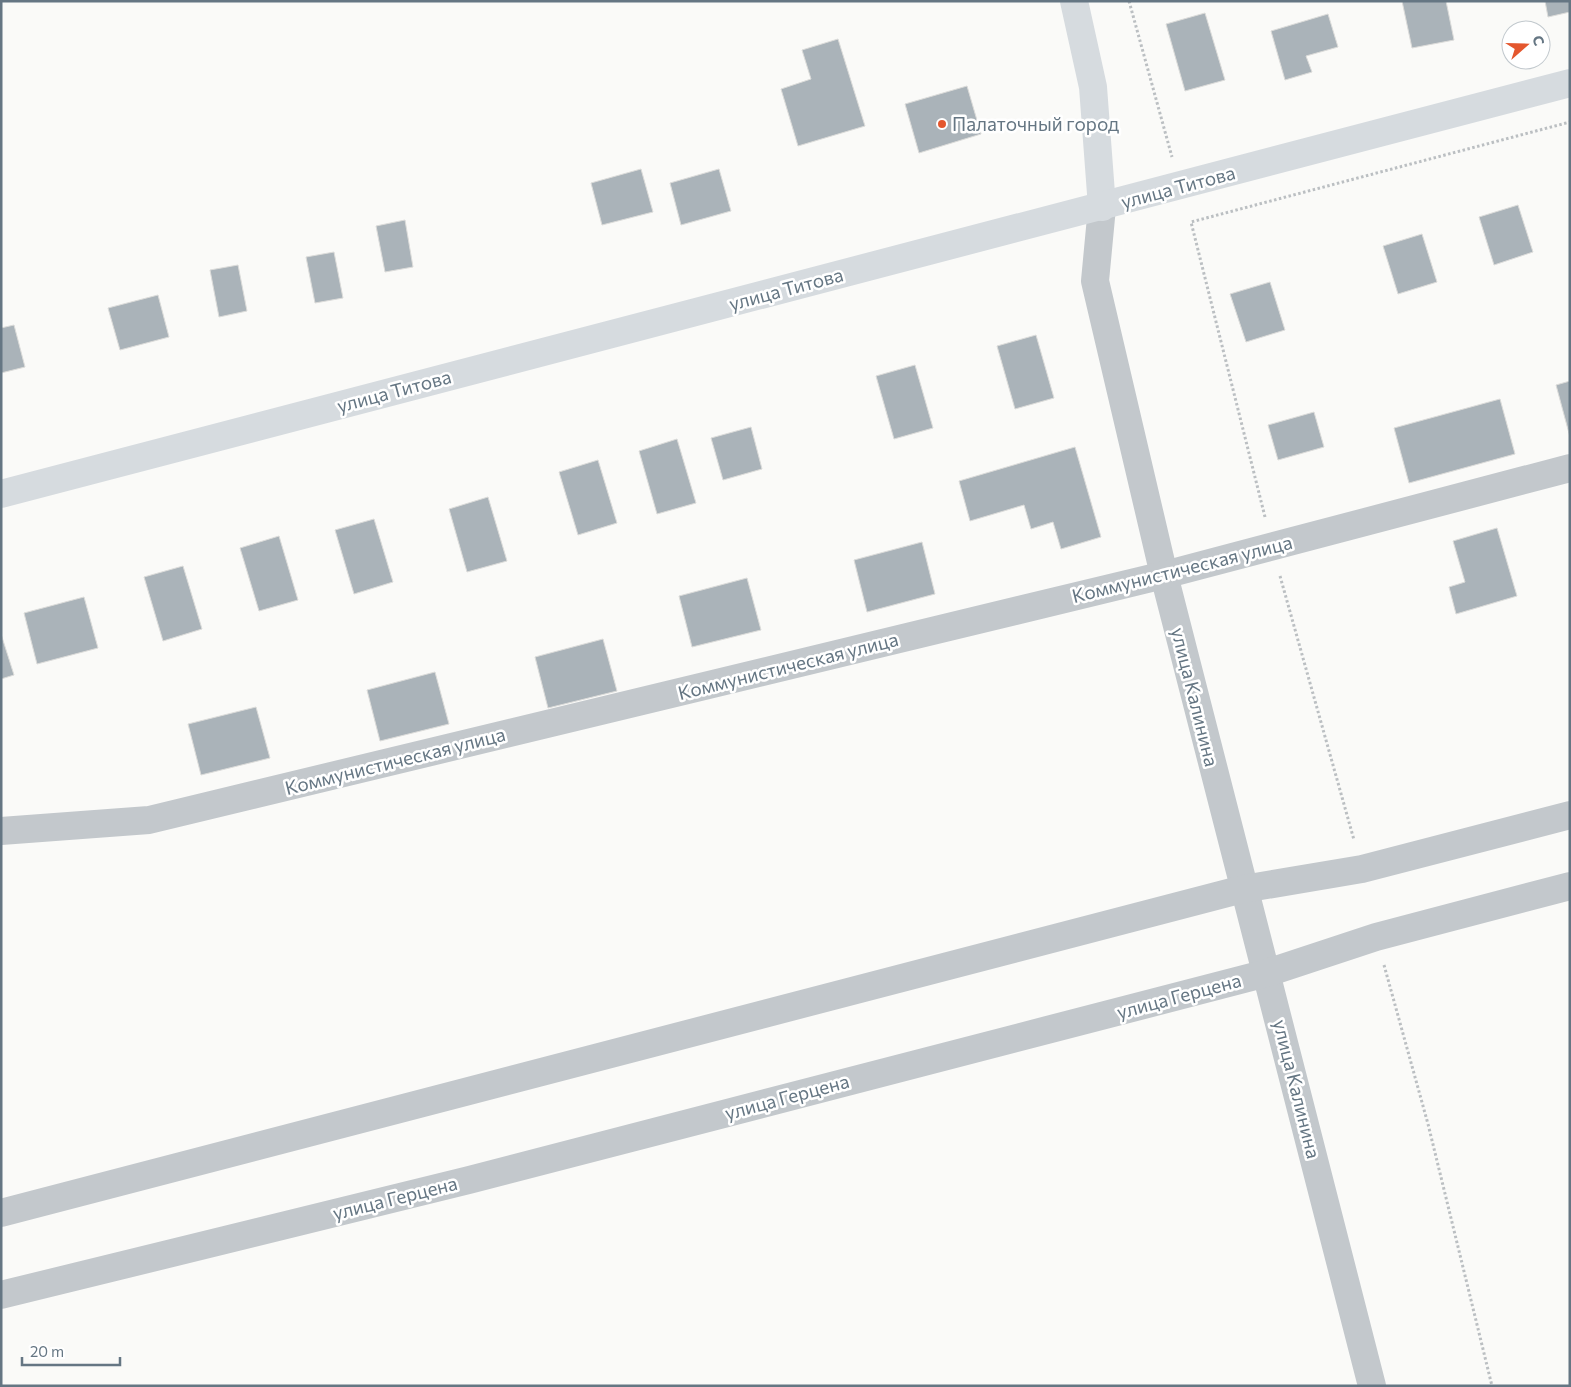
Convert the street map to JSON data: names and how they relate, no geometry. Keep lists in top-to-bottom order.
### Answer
{
  "streets": {
    "main road": ["улица Титова", "улица Калинина"],
    "street": ["Коммунистическая улица", "улица Герцена"]
  },
  "crossings": [
    ["улица Титова", "улица Калинина"],
    ["Коммунистическая улица", "улица Калинина"],
    ["улица Калинина", "улица Герцена"]
  ],
  "places": ["Палаточный город"],
  "scale_bar": "20 m",
  "north": "right"
}
